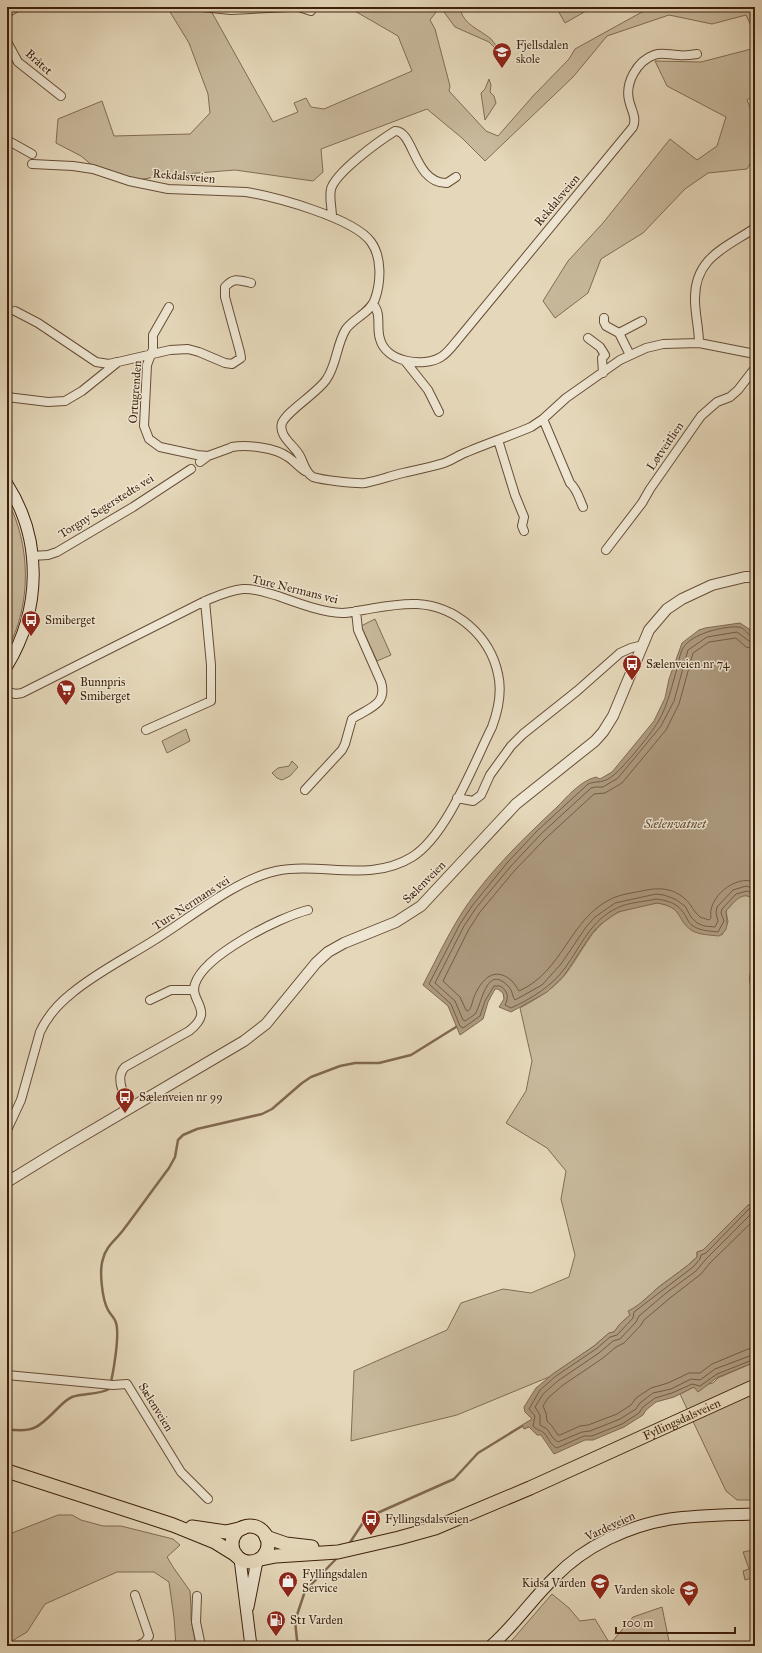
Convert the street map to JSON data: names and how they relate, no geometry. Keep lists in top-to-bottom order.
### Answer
{
  "streets": {
    "main road": ["Fyllingsdalsveien", "Vardeveien"],
    "street": [
      "Bråtet",
      "Rekdalsveien",
      "Ortugrenden",
      "Løtveitlien",
      "Torgny Segerstedts vei",
      "Ture Nermans vei",
      "Sælenveien"
    ]
  },
  "water": ["Sælenvatnet"],
  "places": {
    "school or university": ["Fjellsdalen skole", "Kidsa Varden", "Varden skole"],
    "bus stop": [
      "Smiberget",
      "Sælenveien nr 74",
      "Sælenveien nr 99",
      "Fyllingsdalsveien"
    ],
    "supermarket": ["Bunnpris Smiberget"],
    "shop": ["Fyllingsdalen Service"],
    "fuel station": ["St1 Varden"]
  },
  "scale_bar": "100 m"
}
